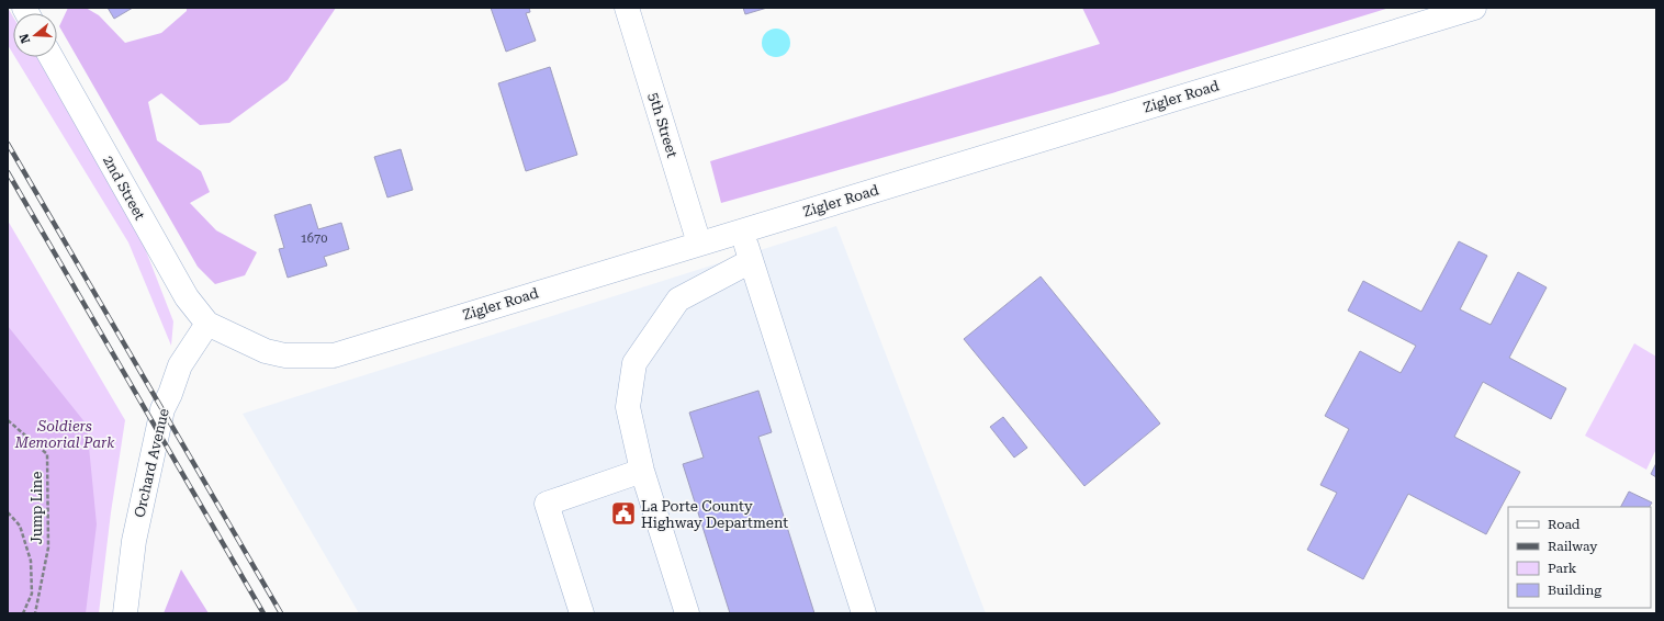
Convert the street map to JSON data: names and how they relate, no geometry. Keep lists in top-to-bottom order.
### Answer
{
  "streets": {
    "street": [
      "Zigler Road",
      "5th Street",
      "2nd Street",
      "Orchard Avenue"
    ],
    "path": ["Jump Line"]
  },
  "crossings": [
    ["Zigler Road", "5th Street"],
    ["Zigler Road", "2nd Street"],
    ["Zigler Road", "Orchard Avenue"],
    ["2nd Street", "Orchard Avenue"]
  ],
  "parks": ["Soldiers Memorial Park"],
  "places": {
    "public building": ["La Porte County Highway Department"]
  },
  "house_numbers": ["1670"],
  "legend": [
    "Road",
    "Railway",
    "Park",
    "Building"
  ],
  "north": "left"
}
